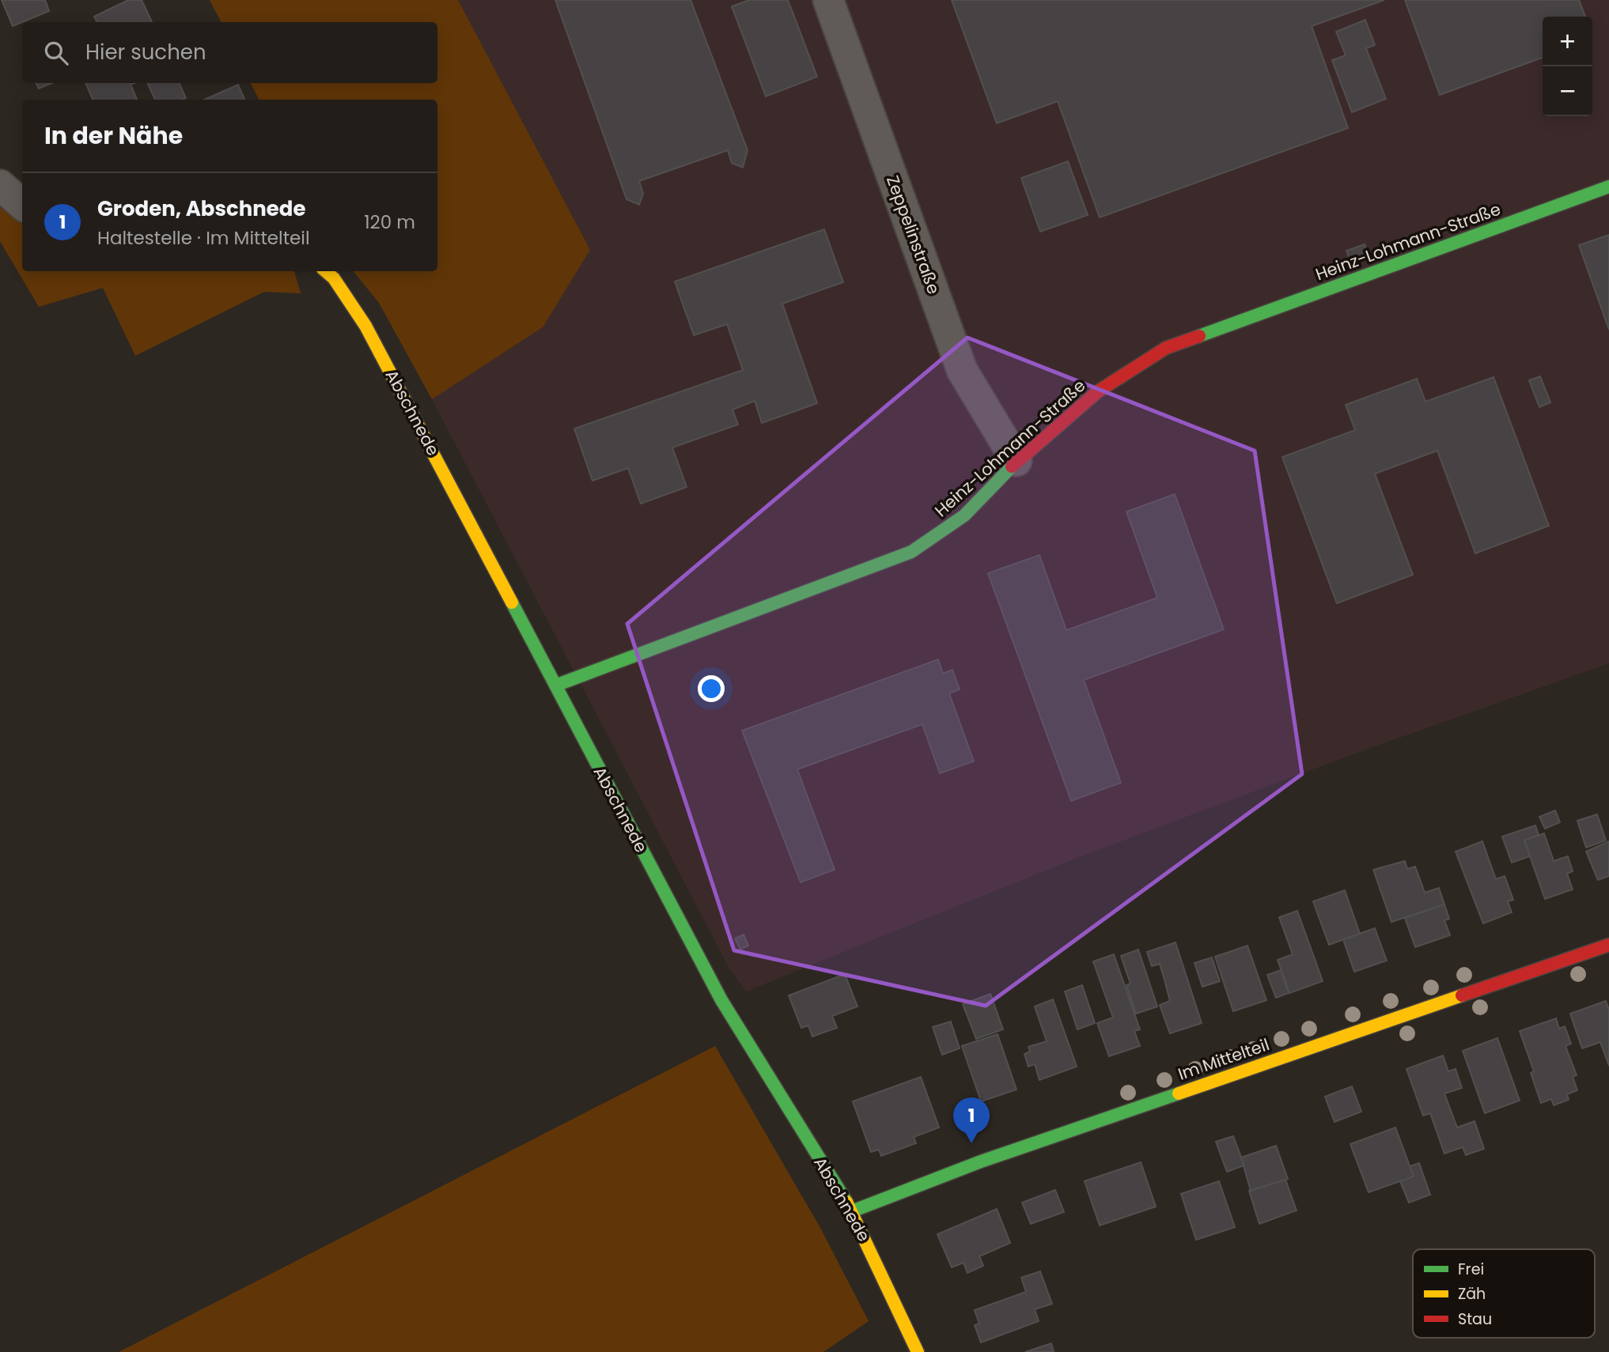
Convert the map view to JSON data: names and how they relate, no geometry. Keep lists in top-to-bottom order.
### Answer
{
  "streets": {
    "street": [
      "Zeppelinstraße",
      "Heinz-Lohmann-Straße",
      "Abschnede",
      "Im Mittelteil"
    ]
  },
  "crossings": [
    ["Zeppelinstraße", "Heinz-Lohmann-Straße"],
    ["Heinz-Lohmann-Straße", "Abschnede"],
    ["Abschnede", "Im Mittelteil"]
  ],
  "legend": ["Frei", "Zäh", "Stau"],
  "page": {
    "map_buttons": ["+", "−"],
    "search": "Hier suchen",
    "heading": "In der Nähe",
    "list": [
      {
        "mark": "1",
        "name": "Groden, Abschnede",
        "note": "Haltestelle · Im Mittelteil",
        "value": "120 m"
      }
    ],
    "pins": "1"
  }
}
